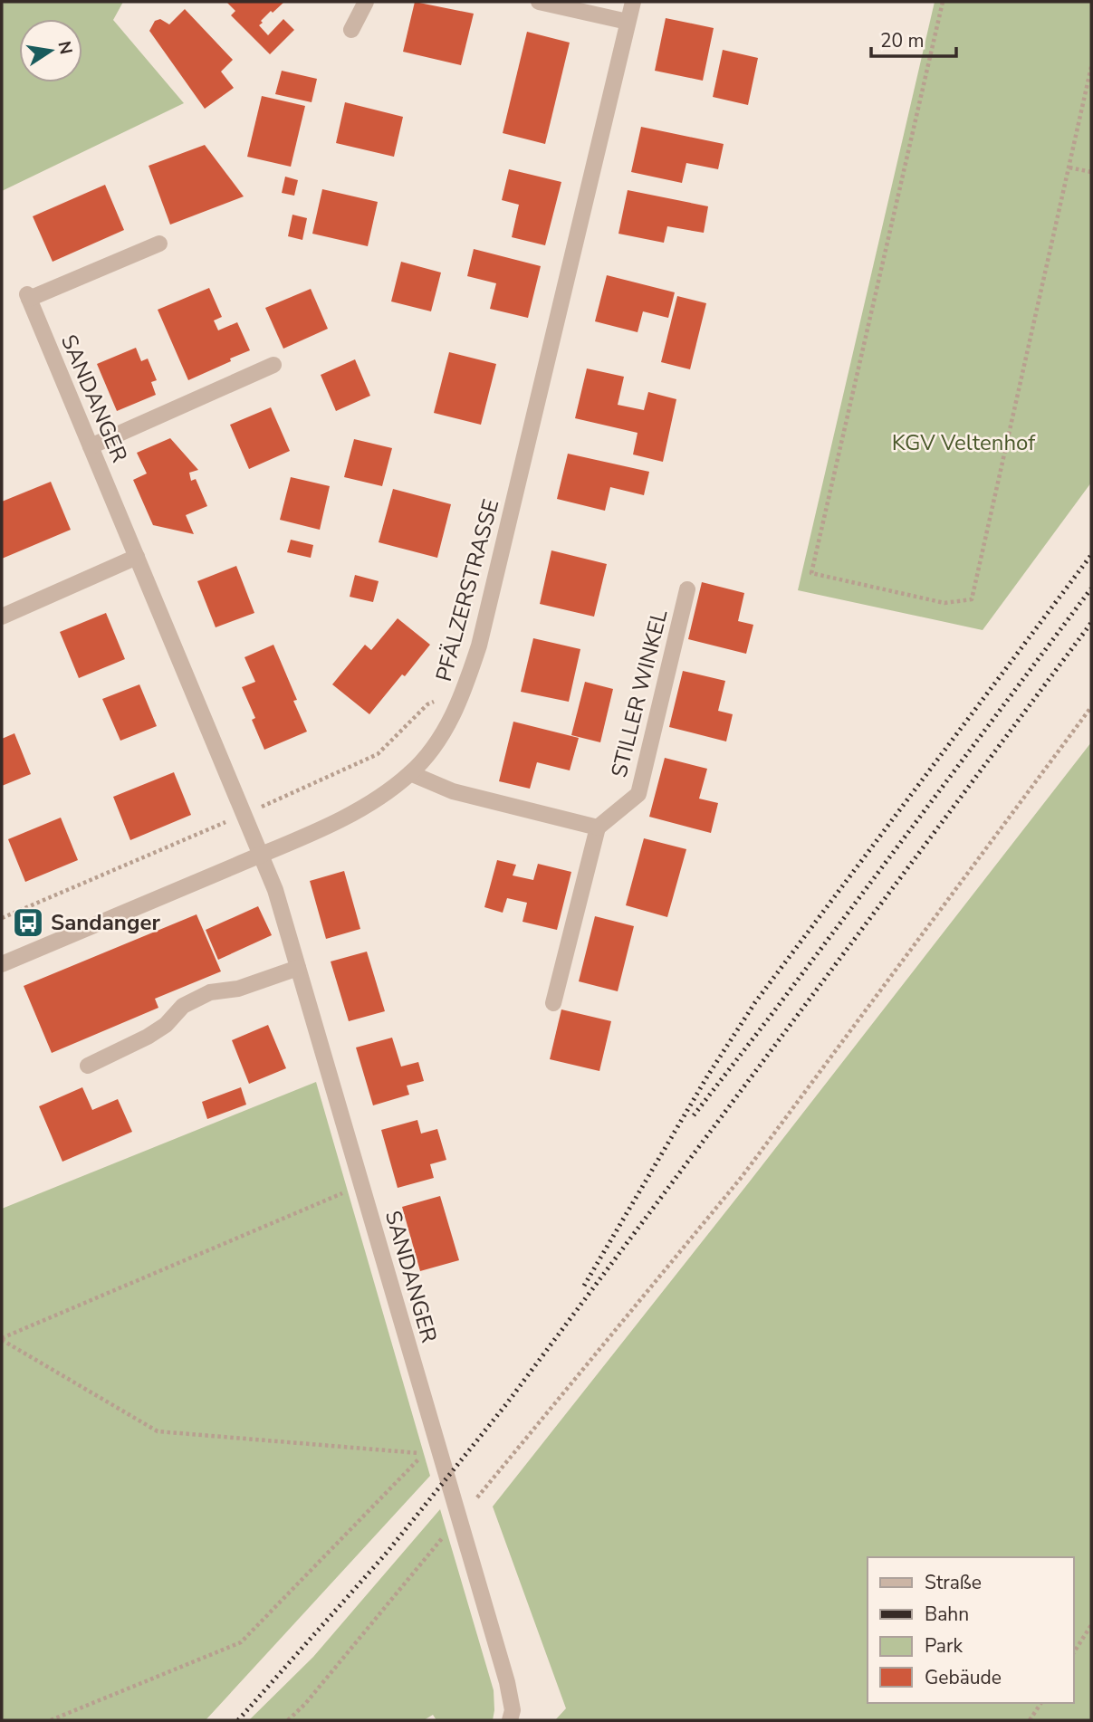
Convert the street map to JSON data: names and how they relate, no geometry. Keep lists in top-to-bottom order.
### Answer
{
  "streets": {
    "street": ["SANDANGER", "PFÄLZERSTRASSE", "STILLER WINKEL"]
  },
  "crossings": [
    ["SANDANGER", "PFÄLZERSTRASSE"]
  ],
  "parks": ["KGV Veltenhof"],
  "places": {
    "bus stop": ["Sandanger"]
  },
  "legend": [
    "Straße",
    "Bahn",
    "Park",
    "Gebäude"
  ],
  "scale_bar": "20 m",
  "north": "right"
}
